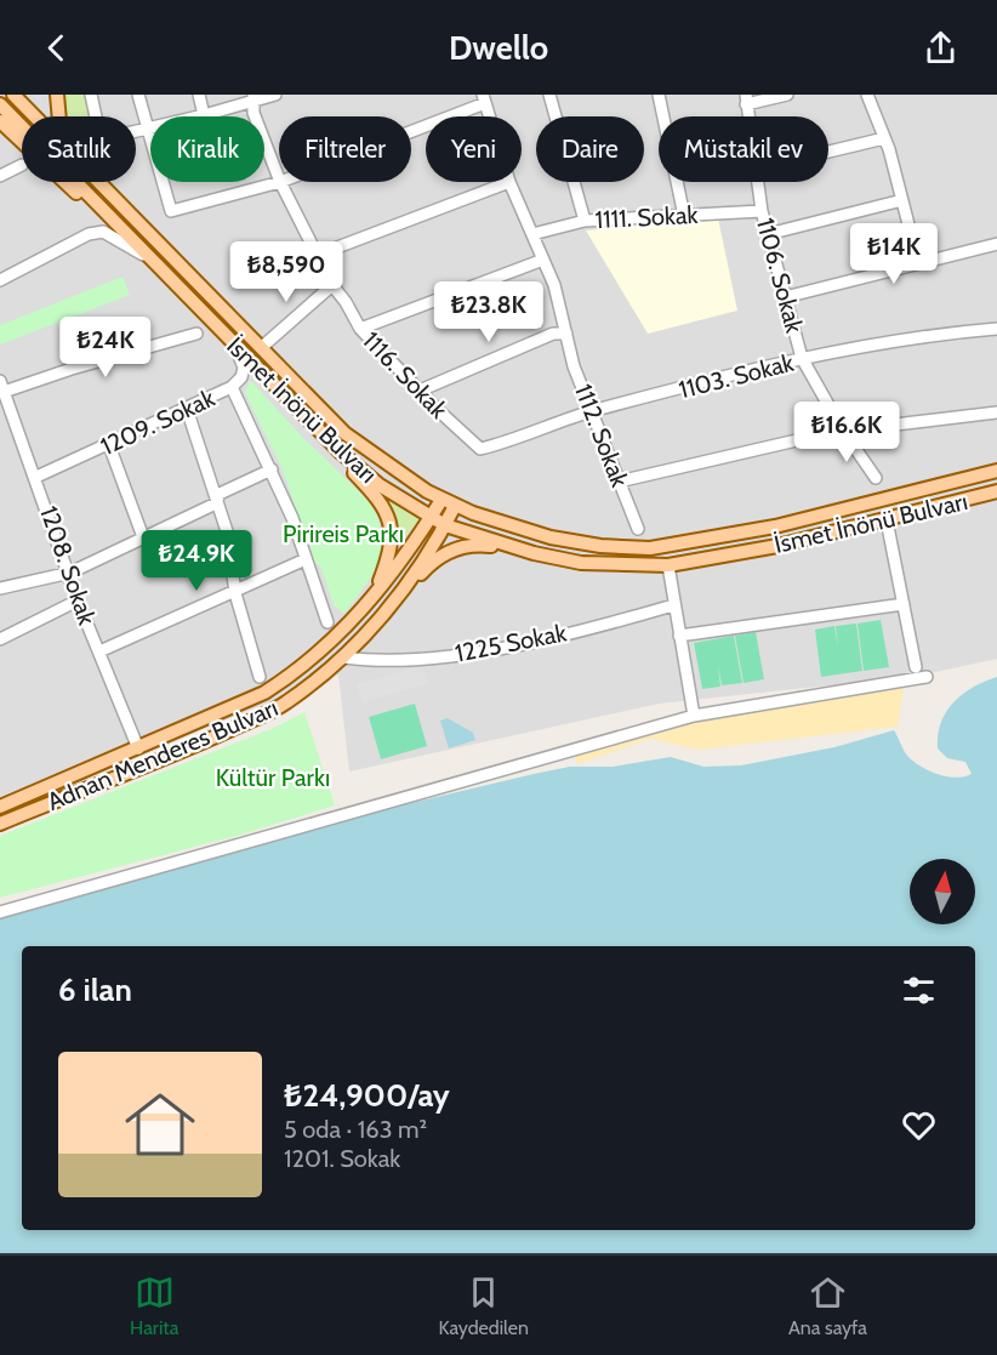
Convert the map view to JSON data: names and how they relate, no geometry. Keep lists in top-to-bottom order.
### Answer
{
  "streets": {
    "main road": ["İsmet İnönü Bulvarı", "Adnan Menderes Bulvarı"],
    "street": [
      "1111. Sokak",
      "1106. Sokak",
      "1116. Sokak",
      "1103. Sokak",
      "1209. Sokak",
      "1112. Sokak",
      "1208. Sokak",
      "1225 Sokak"
    ]
  },
  "crossings": [
    ["1111. Sokak", "1106. Sokak"],
    ["1111. Sokak", "1112. Sokak"],
    ["1106. Sokak", "1103. Sokak"],
    ["1116. Sokak", "1103. Sokak"],
    ["1103. Sokak", "1112. Sokak"],
    ["İsmet İnönü Bulvarı", "1209. Sokak"],
    ["İsmet İnönü Bulvarı", "Adnan Menderes Bulvarı"],
    ["1209. Sokak", "1208. Sokak"],
    ["1208. Sokak", "Adnan Menderes Bulvarı"],
    ["1225 Sokak", "Adnan Menderes Bulvarı"]
  ],
  "parks": ["Pirireis Parkı", "Kültür Parkı"],
  "north": "top",
  "page": {
    "header": "Dwello",
    "chip": [
      "Satılık",
      "Kiralık",
      "Filtreler",
      "Yeni",
      "Daire",
      "Müstakil ev"
    ],
    "price": [
      "₺14K",
      "₺8,590",
      "₺23.8K",
      "₺24K",
      "₺16.6K",
      "₺24.9K"
    ],
    "heading": "6 ilan",
    "list": [
      {
        "name": "₺24,900/ay",
        "note": "5 oda · 163 m² · 1201. Sokak"
      }
    ],
    "tabs": ["Harita", "Kaydedilen", "Ana sayfa"]
  }
}
